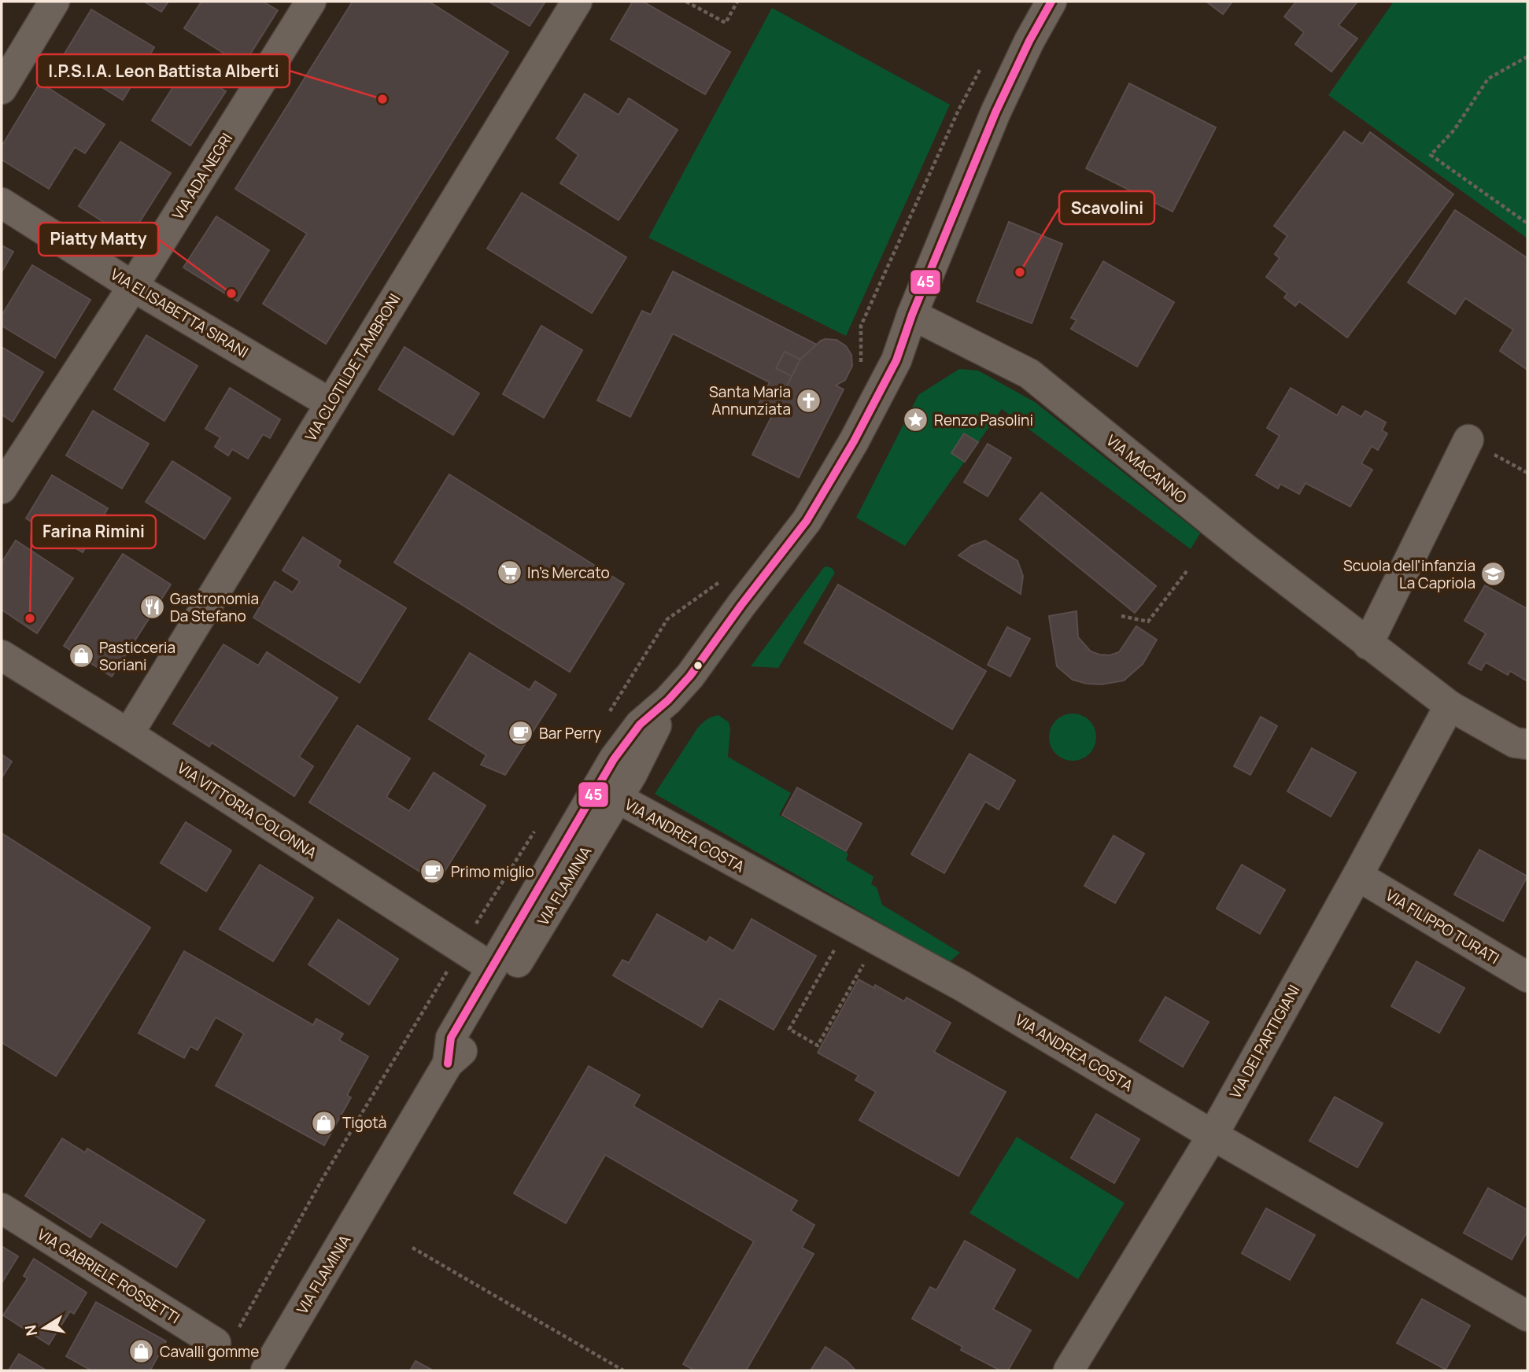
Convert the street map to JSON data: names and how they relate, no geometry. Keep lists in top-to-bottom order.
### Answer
{
  "streets": {
    "street": [
      "VIA ADA NEGRI",
      "VIA ELISABETTA SIRANI",
      "VIA CLOTILDE TAMBRONI",
      "VIA MACANNO",
      "VIA VITTORIA COLONNA",
      "VIA ANDREA COSTA",
      "VIA FLAMINIA",
      "VIA FILIPPO TURATI",
      "VIA DEI PARTIGIANI",
      "VIA GABRIELE ROSSETTI"
    ]
  },
  "crossings": [
    ["VIA ADA NEGRI", "VIA ELISABETTA SIRANI"],
    ["VIA ELISABETTA SIRANI", "VIA CLOTILDE TAMBRONI"],
    ["VIA CLOTILDE TAMBRONI", "VIA VITTORIA COLONNA"],
    ["VIA MACANNO", "VIA FLAMINIA"],
    ["VIA MACANNO", "VIA DEI PARTIGIANI"],
    ["VIA VITTORIA COLONNA", "VIA FLAMINIA"],
    ["VIA ANDREA COSTA", "VIA FLAMINIA"],
    ["VIA ANDREA COSTA", "VIA DEI PARTIGIANI"],
    ["VIA FILIPPO TURATI", "VIA DEI PARTIGIANI"]
  ],
  "places": {
    "other": [
      "I.P.S.I.A. Leon Battista Alberti",
      "Scavolini",
      "Piatty Matty",
      "Farina Rimini"
    ],
    "church": ["Santa Maria Annunziata"],
    "place": ["Renzo Pasolini"],
    "supermarket": ["In's Mercato"],
    "school or university": ["Scuola dell'infanzia La Capriola"],
    "restaurant": ["Gastronomia Da Stefano"],
    "shop": ["Pasticceria Soriani", "Tigotà", "Cavalli gomme"],
    "cafe": ["Bar Perry", "Primo miglio"]
  },
  "lines": ["transit line 45"],
  "north": "left"
}
